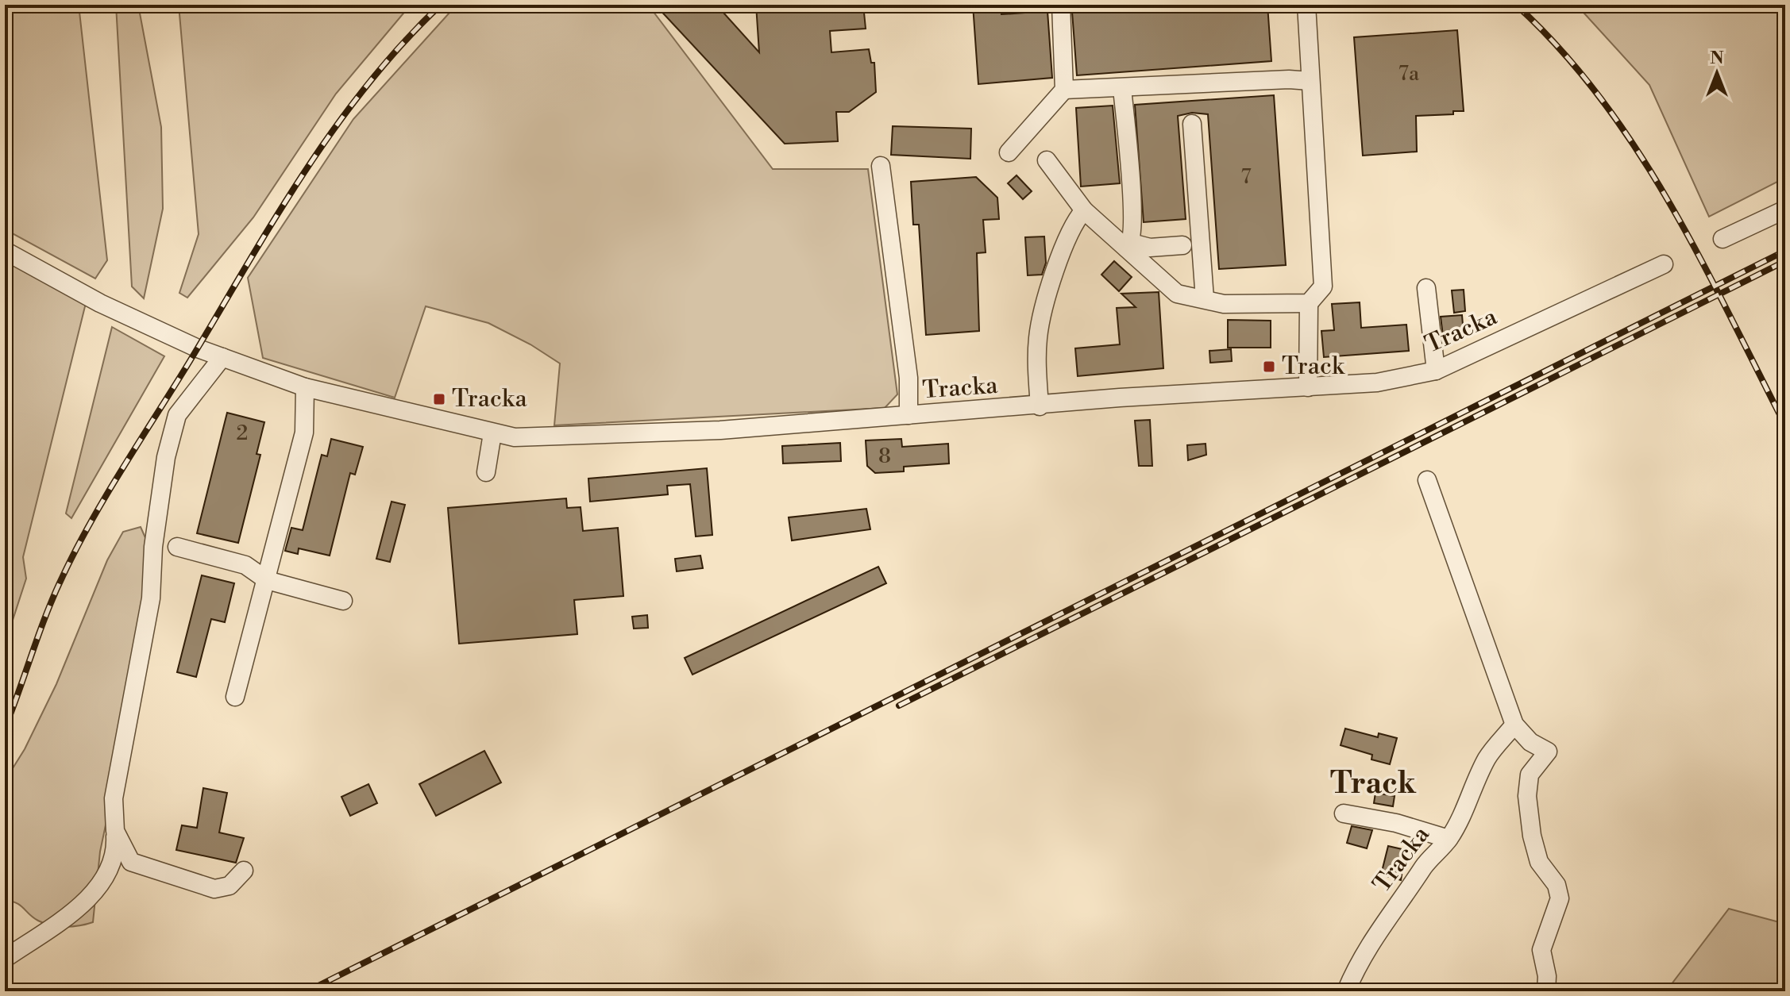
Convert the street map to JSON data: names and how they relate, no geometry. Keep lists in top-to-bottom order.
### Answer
{
  "streets": {
    "street": ["Tracka"]
  },
  "districts": ["Track"],
  "places": {
    "transit": ["Track", "Tracka"]
  },
  "house_numbers": [
    "7a",
    "7",
    "2",
    "8"
  ],
  "north": "top"
}
